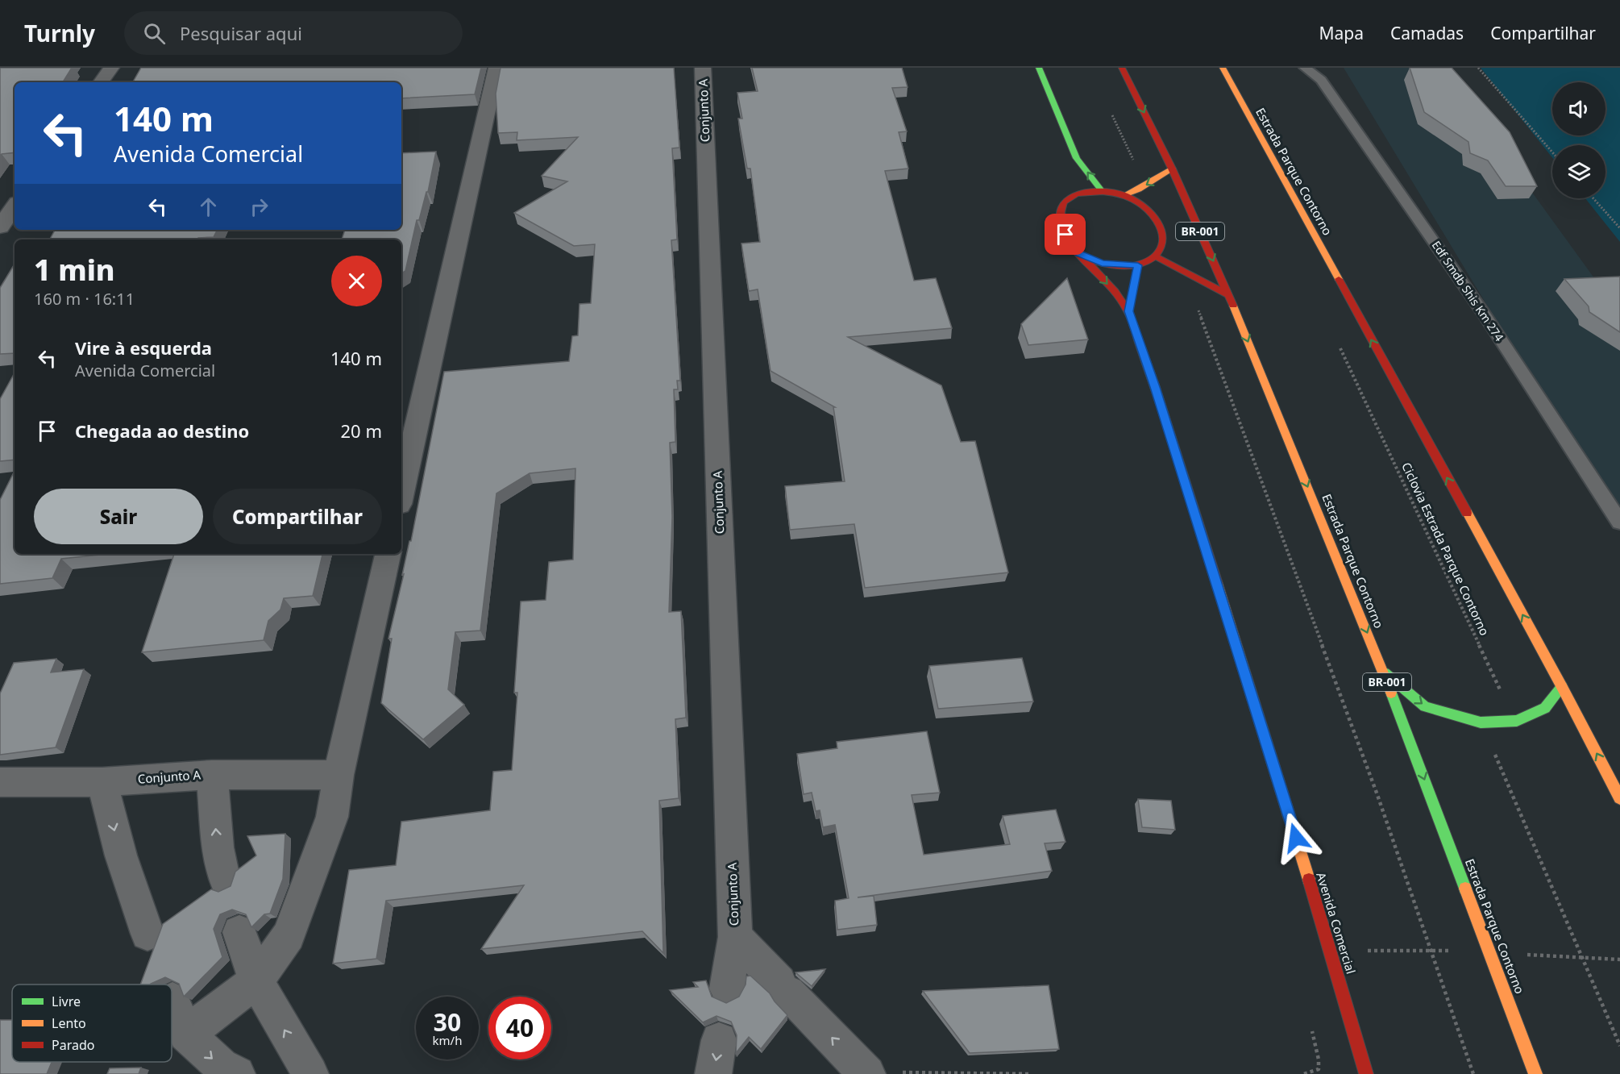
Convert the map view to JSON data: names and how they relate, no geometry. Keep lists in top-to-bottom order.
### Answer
{
  "streets": {
    "main road": ["Estrada Parque Contorno", "BR-001", "Avenida Comercial"],
    "street": ["Conjunto A"],
    "lane": ["Edf Smdb Shis Km 274"],
    "path": ["Ciclovia Estrada Parque Contorno"]
  },
  "legend": ["Livre", "Lento", "Parado"],
  "page": {
    "header": "Turnly",
    "search": "Pesquisar aqui",
    "nav": ["Mapa", "Camadas", "Compartilhar"],
    "turn": ["140 m", "Avenida Comercial"],
    "heading": ["1 min", "160 m · 16:11"],
    "list": [
      {
        "name": "Vire à esquerda",
        "note": "Avenida Comercial",
        "value": "140 m"
      },
      {
        "name": "Chegada ao destino",
        "value": "20 m"
      }
    ],
    "buttons": ["Sair", "Compartilhar"],
    "speed": "30 km/h",
    "limit": "40"
  }
}
